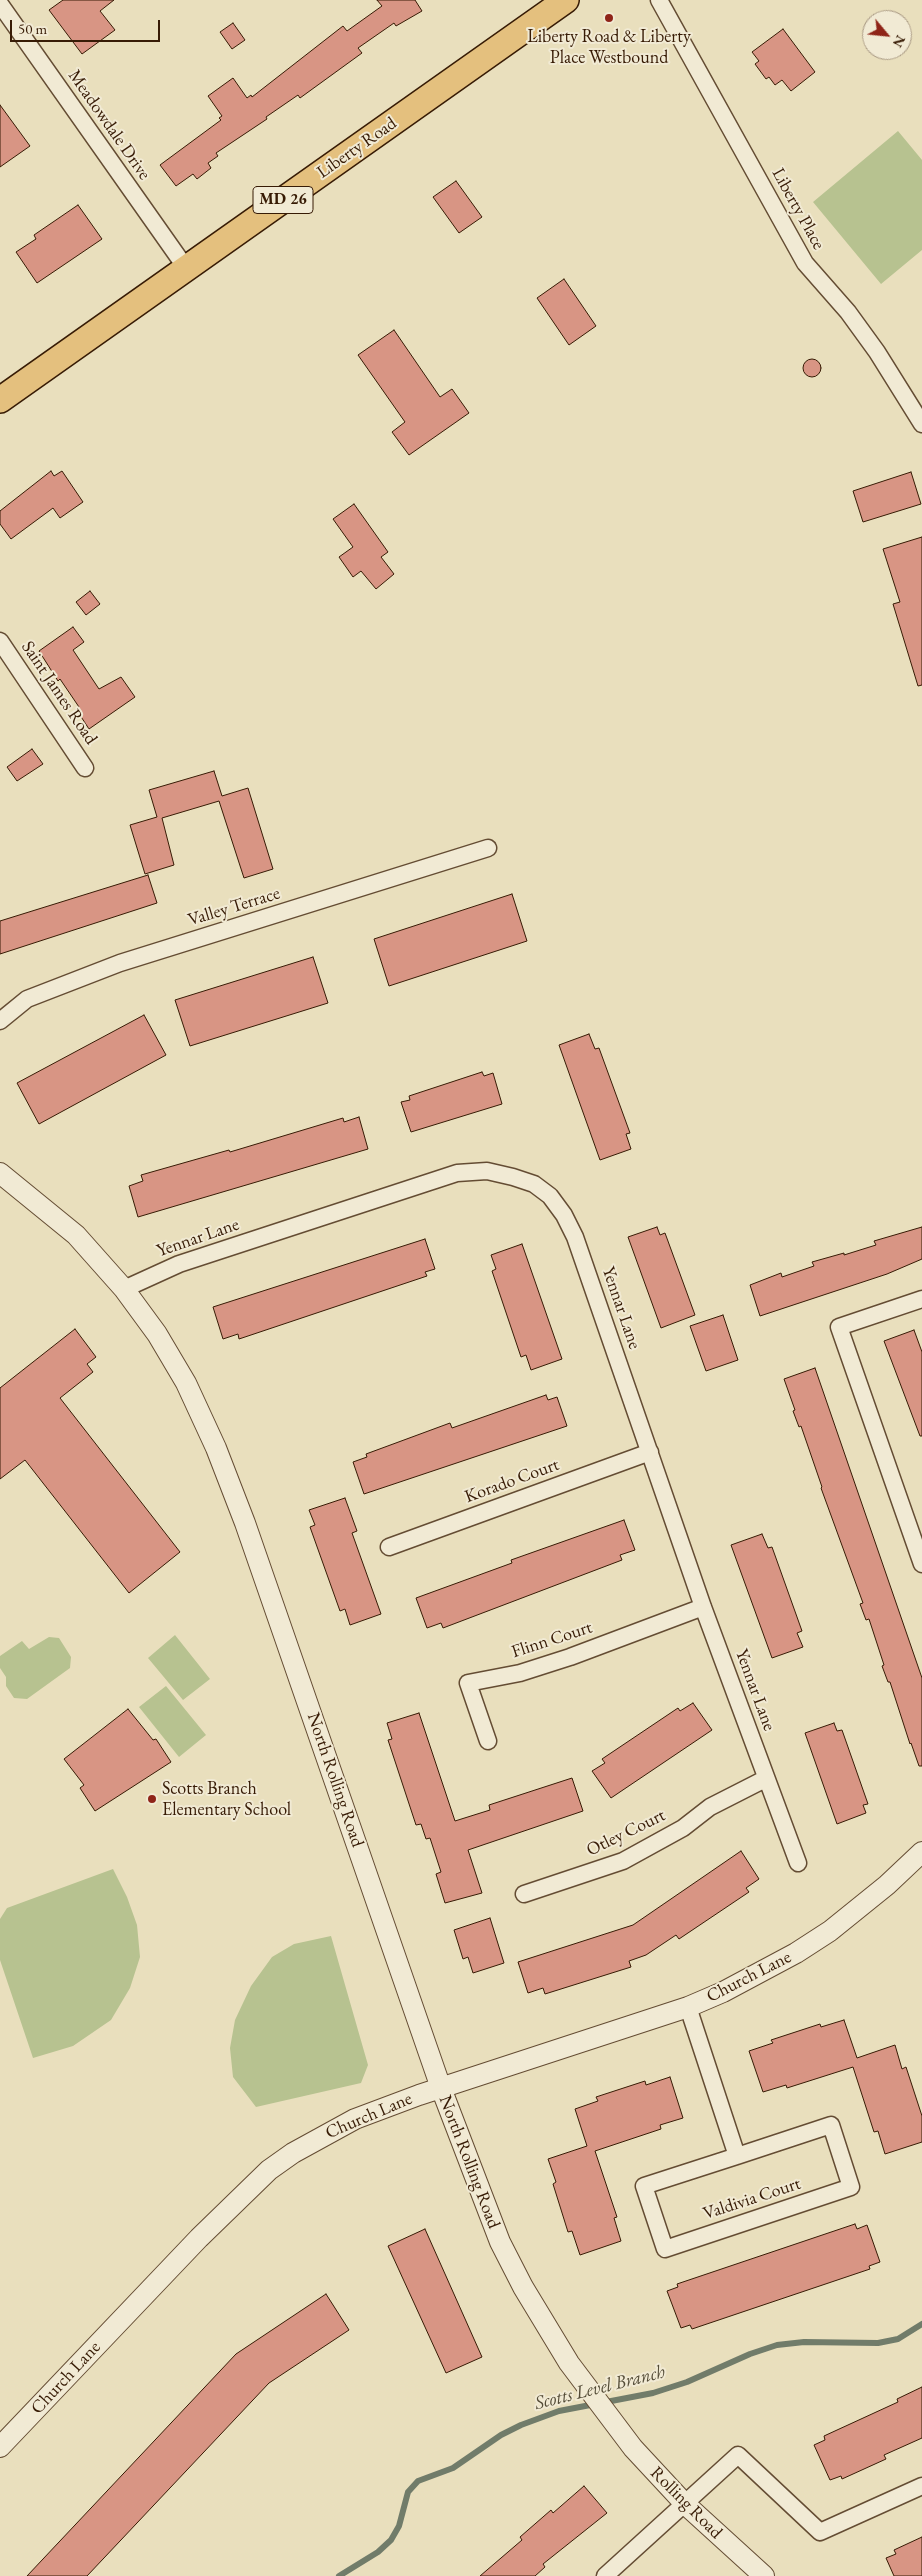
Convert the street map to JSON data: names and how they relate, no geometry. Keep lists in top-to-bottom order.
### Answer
{
  "streets": {
    "main road": ["Liberty Road", "MD 26"],
    "street": [
      "Meadowdale Drive",
      "Liberty Place",
      "Saint James Road",
      "Valley Terrace",
      "Yennar Lane",
      "Korado Court",
      "Flinn Court",
      "North Rolling Road",
      "Otley Court",
      "Church Lane",
      "Valdivia Court",
      "Rolling Road"
    ]
  },
  "crossings": [
    ["Meadowdale Drive", "Liberty Road"],
    ["Yennar Lane", "Korado Court"],
    ["Yennar Lane", "Flinn Court"],
    ["Yennar Lane", "North Rolling Road"],
    ["Yennar Lane", "Otley Court"],
    ["North Rolling Road", "Church Lane"],
    ["North Rolling Road", "Rolling Road"]
  ],
  "water": ["Scotts Level Branch"],
  "places": ["Liberty Road & Liberty Place Westbound", "Scotts Branch Elementary School"],
  "scale_bar": "50 m",
  "north": "bottom right"
}
